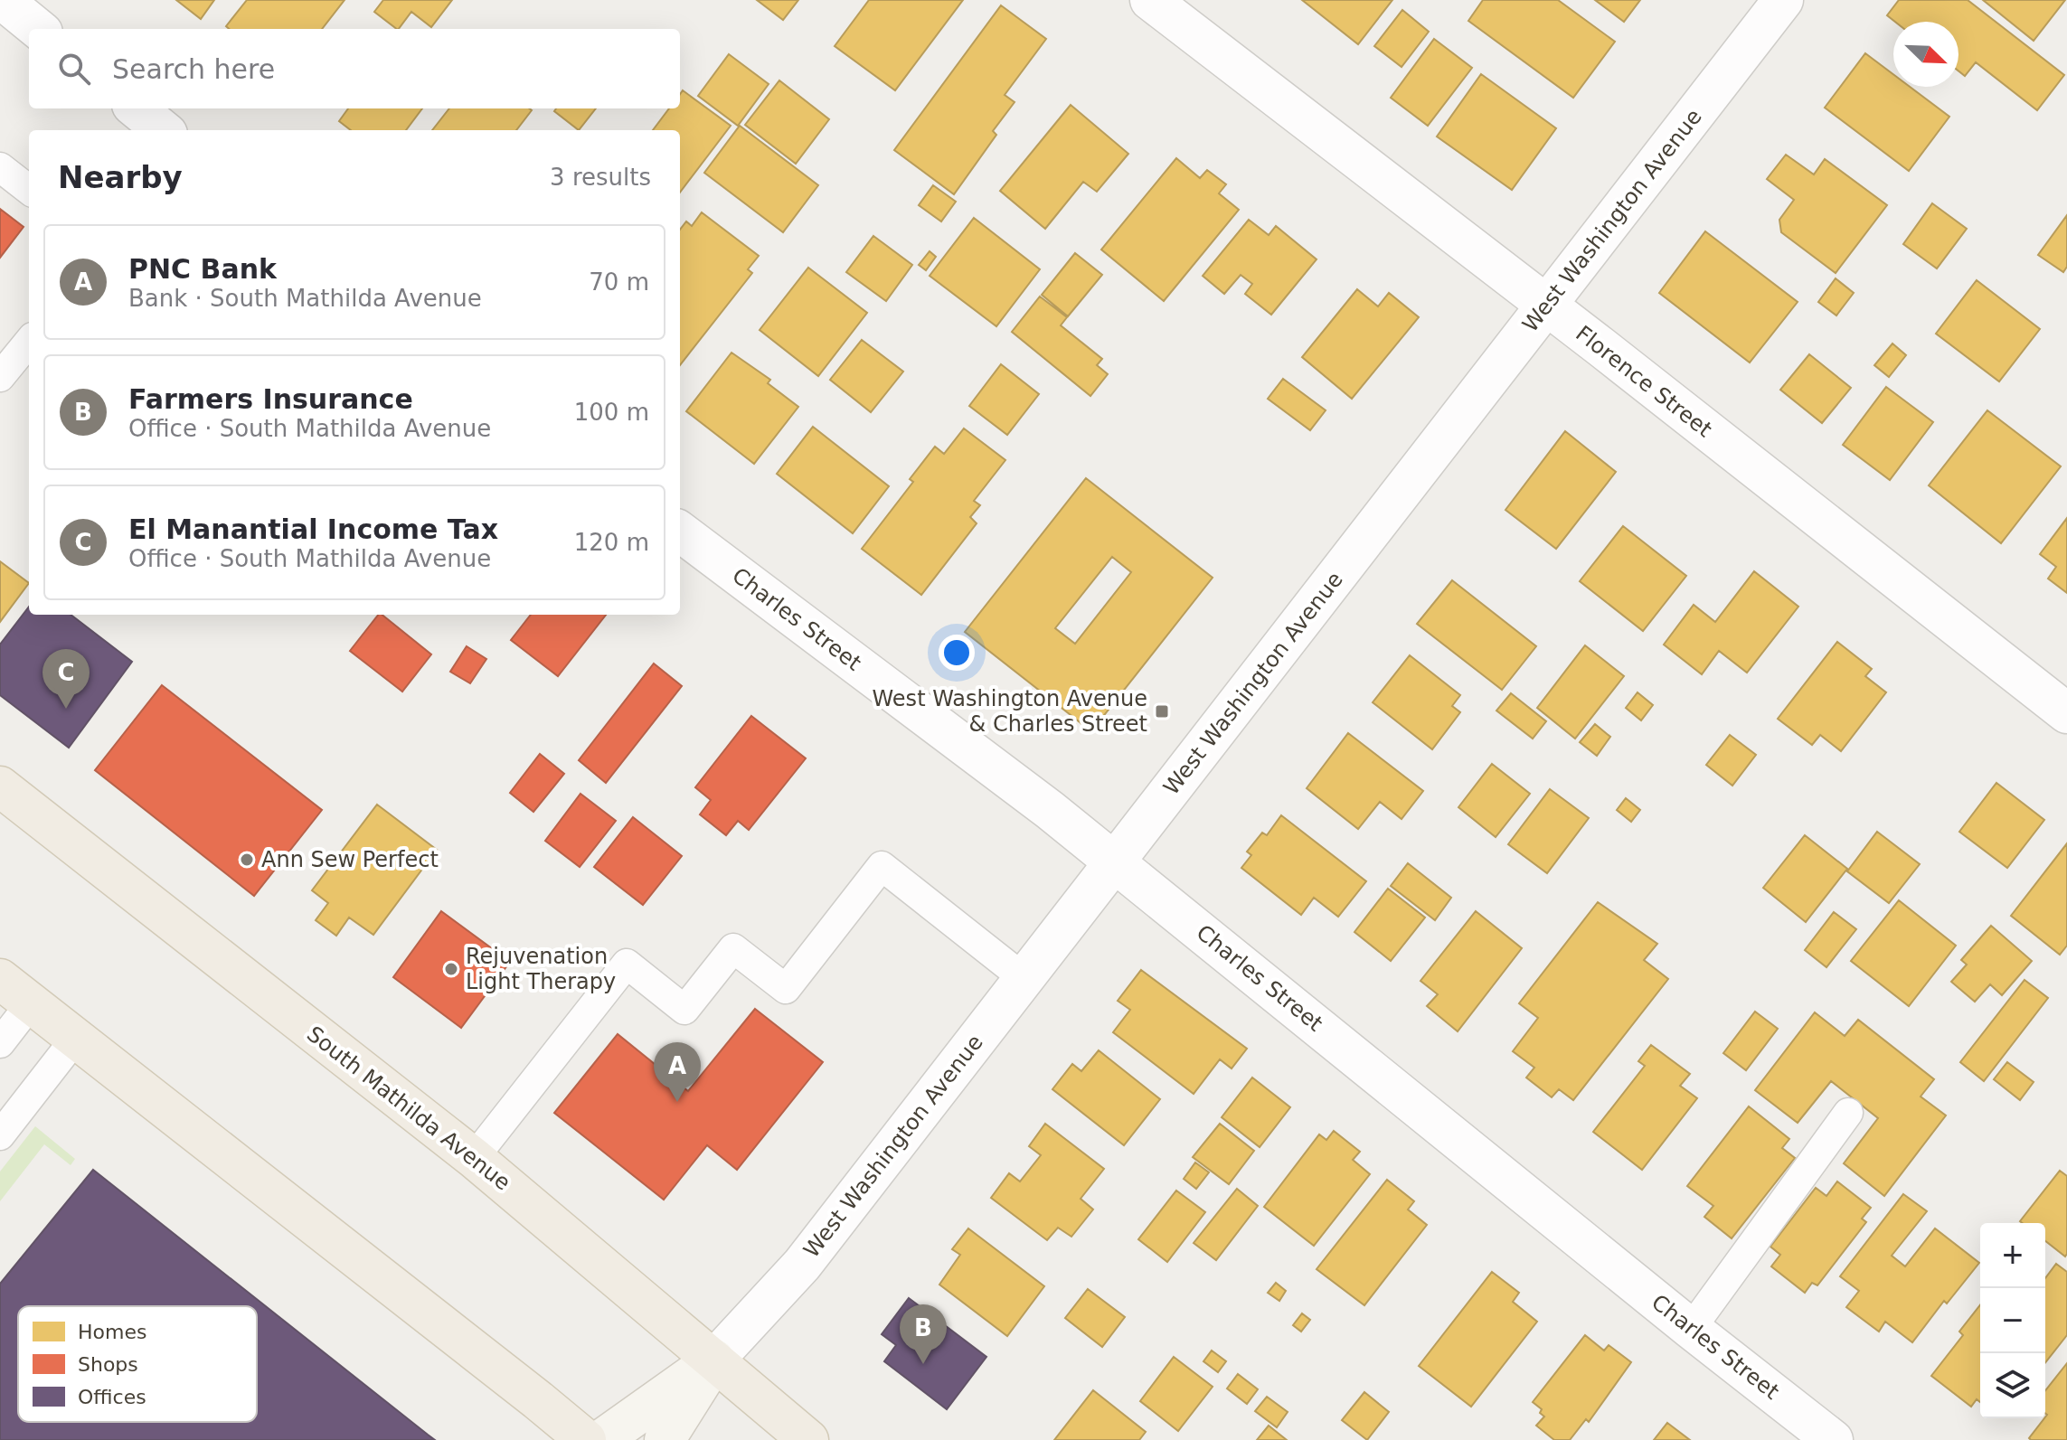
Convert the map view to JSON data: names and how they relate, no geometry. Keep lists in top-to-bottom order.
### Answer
{
  "streets": {
    "main road": ["West Washington Avenue", "South Mathilda Avenue"],
    "street": ["Florence Street", "Charles Street"]
  },
  "crossings": [
    ["West Washington Avenue", "Florence Street"],
    ["West Washington Avenue", "Charles Street"],
    ["West Washington Avenue", "South Mathilda Avenue"]
  ],
  "places": {
    "transit": ["West Washington Avenue & Charles Street"],
    "other": ["Ann Sew Perfect", "Rejuvenation Light Therapy"]
  },
  "legend": ["Homes", "Shops", "Offices"],
  "north": "bottom right",
  "page": {
    "search": "Search here",
    "heading": ["Nearby", "3 results"],
    "list": [
      {
        "mark": "A",
        "name": "PNC Bank",
        "note": "Bank · South Mathilda Avenue",
        "value": "70 m"
      },
      {
        "mark": "B",
        "name": "Farmers Insurance",
        "note": "Office · South Mathilda Avenue",
        "value": "100 m"
      },
      {
        "mark": "C",
        "name": "El Manantial Income Tax",
        "note": "Office · South Mathilda Avenue",
        "value": "120 m"
      }
    ],
    "pins": ["C", "A", "B"],
    "map_buttons": ["+", "−"]
  }
}
